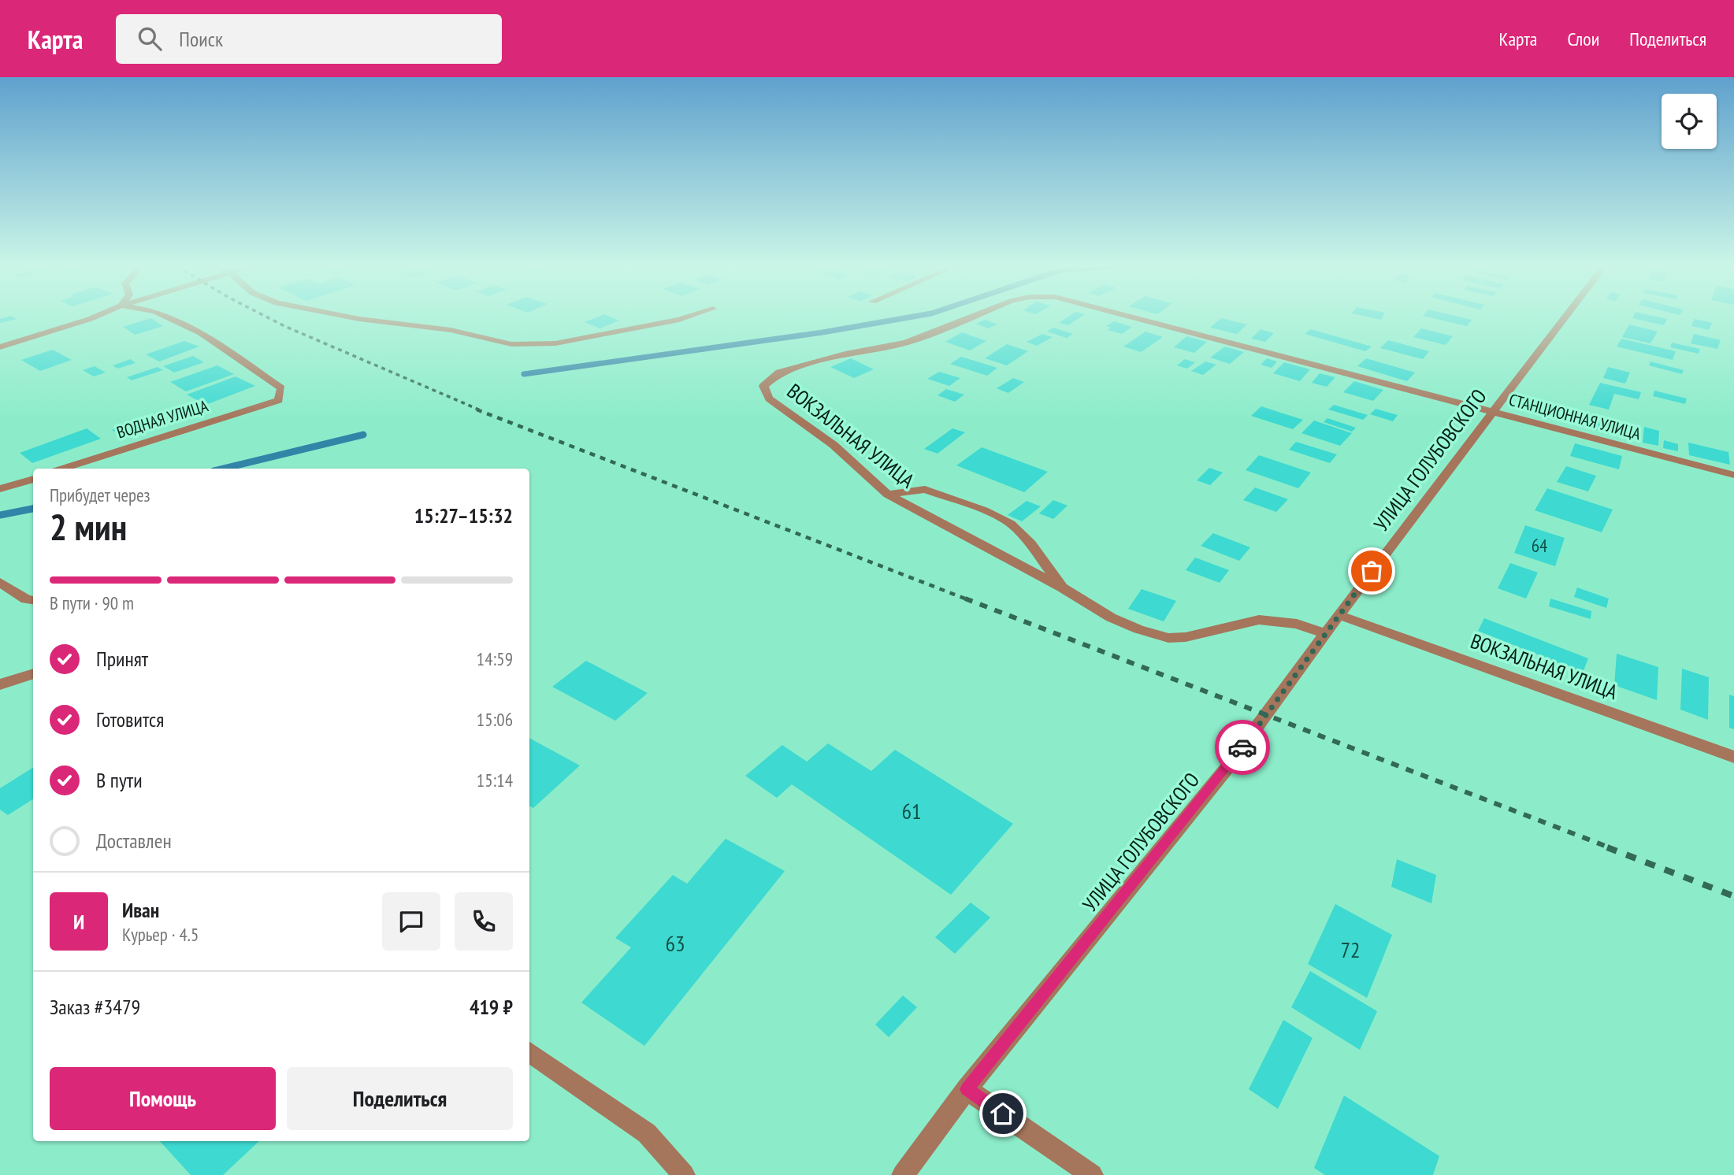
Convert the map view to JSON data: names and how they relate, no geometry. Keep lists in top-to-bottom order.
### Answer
{
  "streets": {
    "street": [
      "СТАНЦИОННАЯ УЛИЦА",
      "ВОДНАЯ УЛИЦА",
      "ВОКЗАЛЬНАЯ УЛИЦА",
      "УЛИЦА ГОЛУБОВСКОГО"
    ]
  },
  "crossings": [
    ["СТАНЦИОННАЯ УЛИЦА", "УЛИЦА ГОЛУБОВСКОГО"],
    ["ВОКЗАЛЬНАЯ УЛИЦА", "УЛИЦА ГОЛУБОВСКОГО"]
  ],
  "house_numbers": [
    "64",
    "61",
    "63",
    "72"
  ],
  "page": {
    "header": "Карта",
    "search": "Поиск",
    "nav": ["Карта", "Слои", "Поделиться"],
    "heading": ["2 мин", "Прибудет через", "15:27–15:32"],
    "panel": [
      "Иван",
      "Курьер · 4.5",
      "Заказ #3479",
      "419 ₽"
    ],
    "bar": "В пути · 90 m",
    "list": [
      ["Принят", "14:59"],
      ["Готовится", "15:06"],
      ["В пути", "15:14"],
      "Доставлен"
    ],
    "round": "И",
    "buttons": ["Помощь", "Поделиться"]
  }
}
